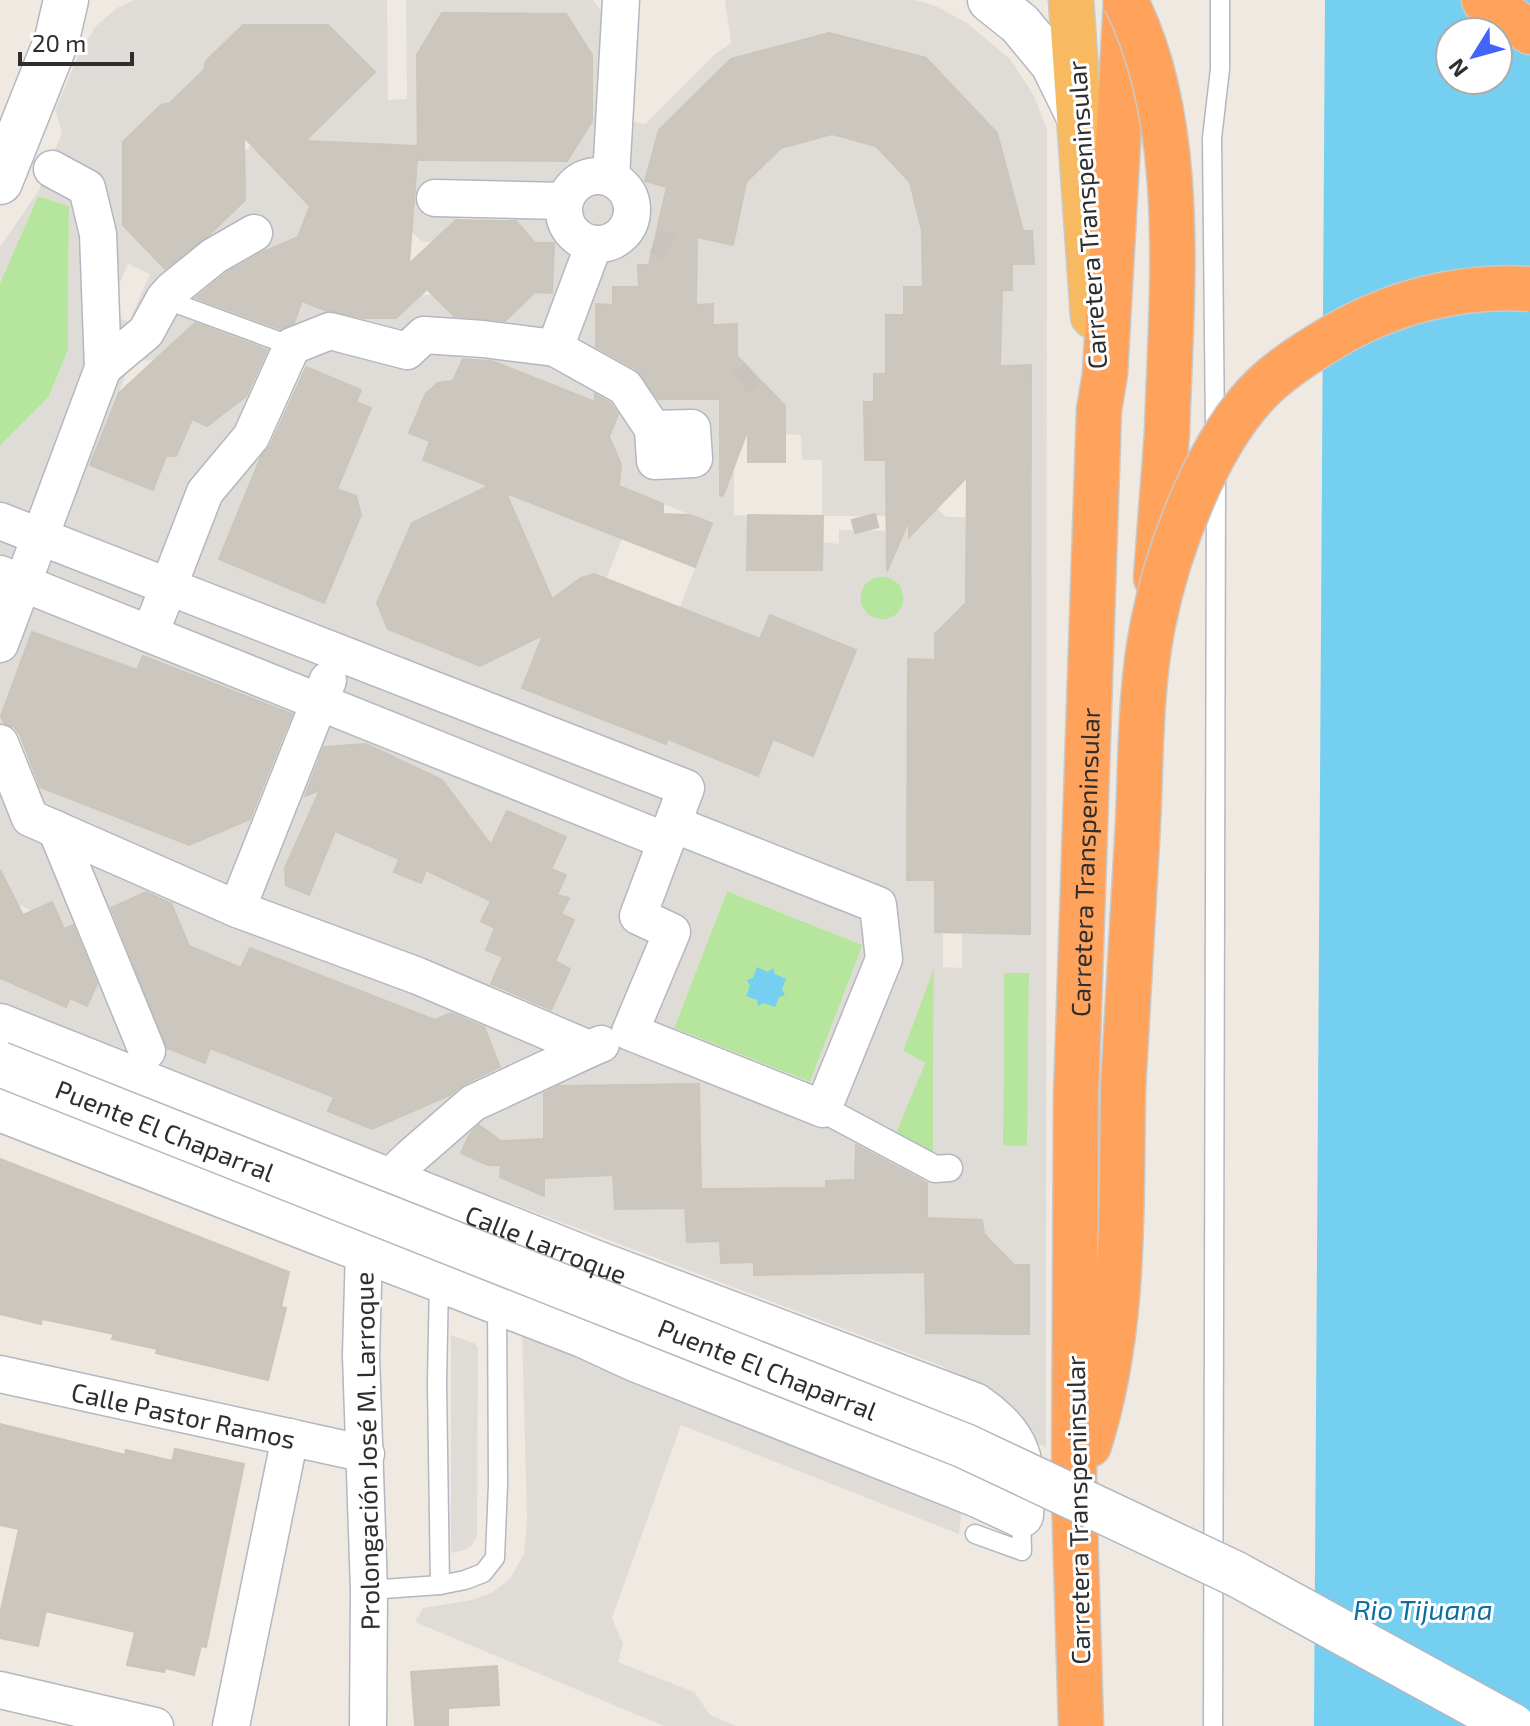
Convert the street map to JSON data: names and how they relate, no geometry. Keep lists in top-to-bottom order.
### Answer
{
  "streets": {
    "highway": ["Carretera Transpeninsular"],
    "street": [
      "Puente El Chaparral",
      "Calle Larroque",
      "Calle Pastor Ramos",
      "Prolongación José M. Larroque"
    ]
  },
  "crossings": [
    ["Calle Larroque", "Prolongación José M. Larroque"],
    ["Calle Pastor Ramos", "Prolongación José M. Larroque"]
  ],
  "water": ["Rio Tijuana"],
  "scale_bar": "20 m",
  "north": "bottom left"
}
